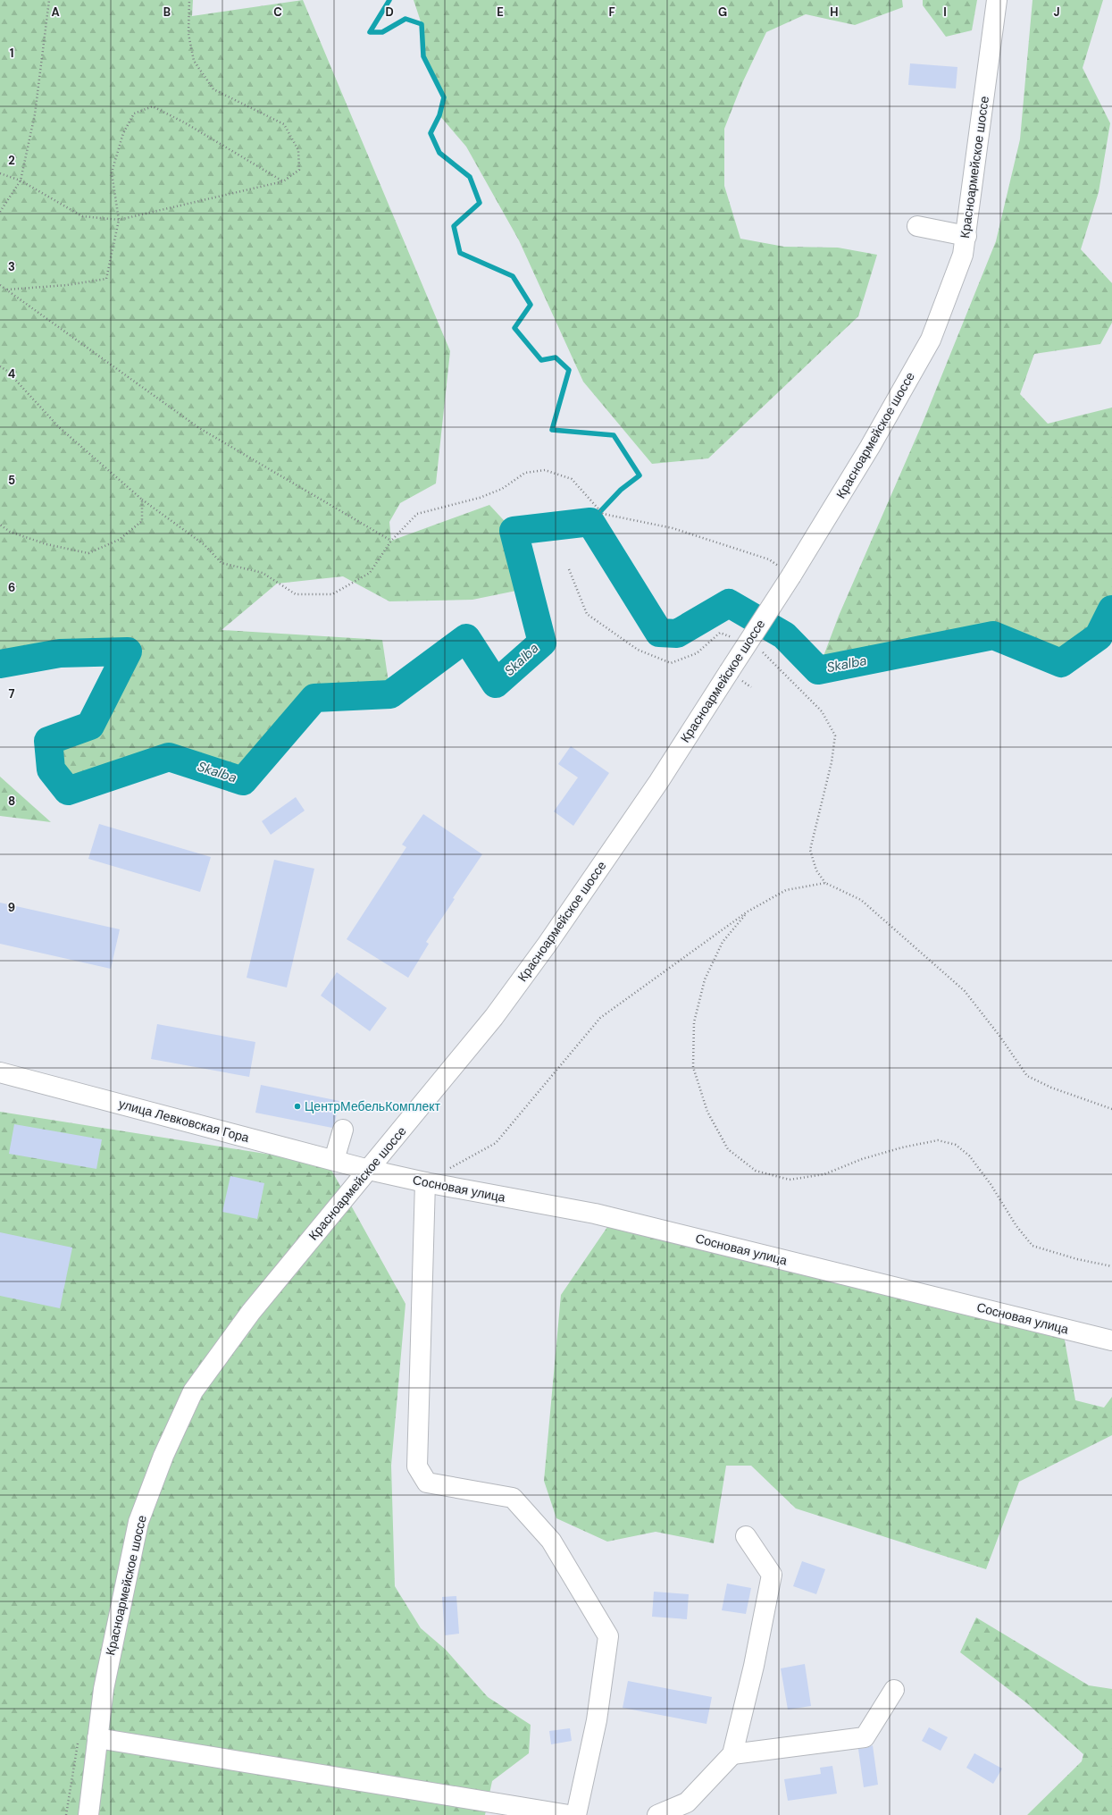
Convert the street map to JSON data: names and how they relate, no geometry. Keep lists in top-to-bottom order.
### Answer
{
  "streets": {
    "main road": ["Красноармейское шоссе", "улица Левковская Гора", "Сосновая улица"]
  },
  "crossings": [
    ["Красноармейское шоссе", "улица Левковская Гора"],
    ["Красноармейское шоссе", "Сосновая улица"],
    ["улица Левковская Гора", "Сосновая улица"]
  ],
  "water": ["Skalba"],
  "places": ["ЦентрМебельКомплект"],
  "grid": {
    "columns": [
      "A",
      "B",
      "C",
      "D",
      "E",
      "F",
      "G",
      "H",
      "I",
      "J"
    ],
    "rows": [
      "1",
      "2",
      "3",
      "4",
      "5",
      "6",
      "7",
      "8",
      "9"
    ]
  }
}
